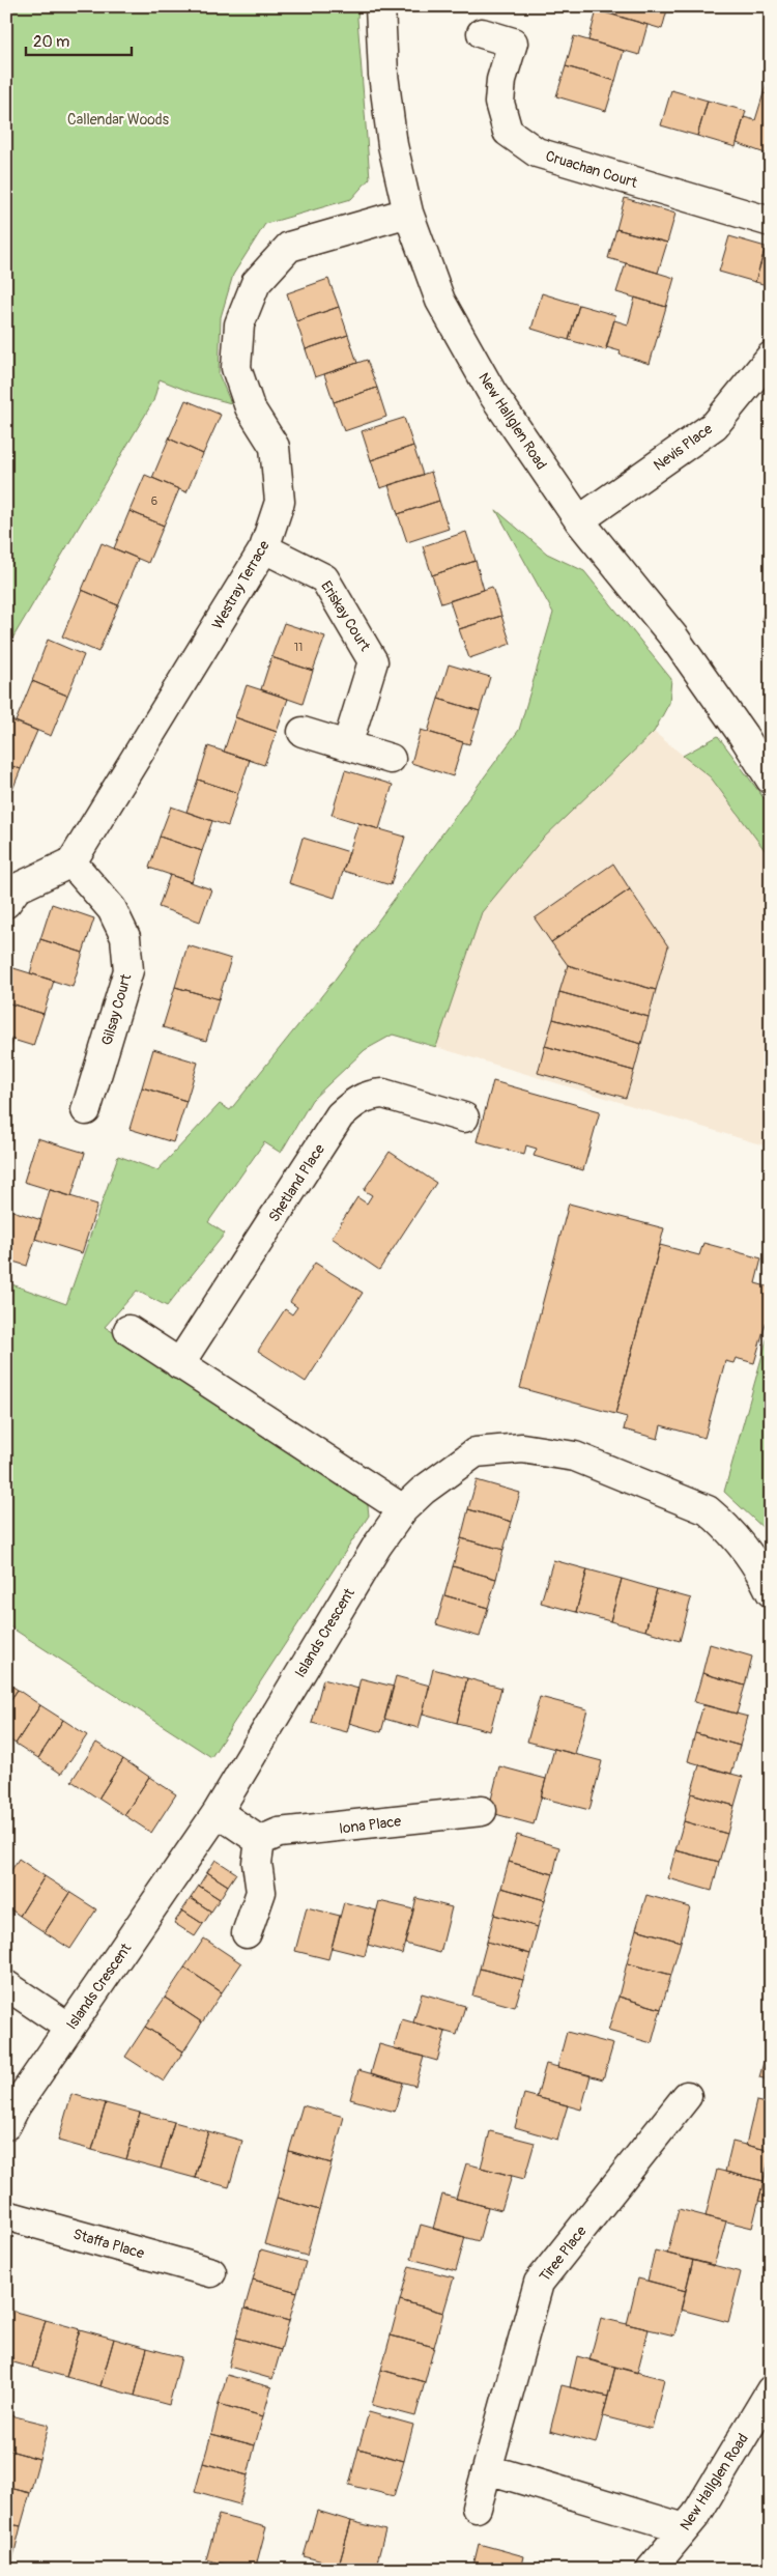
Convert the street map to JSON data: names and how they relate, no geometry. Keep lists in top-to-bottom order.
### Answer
{
  "streets": {
    "street": [
      "Cruachan Court",
      "New Hallglen Road",
      "Nevis Place",
      "Westray Terrace",
      "Eriskay Court",
      "Gilsay Court",
      "Shetland Place",
      "Islands Crescent",
      "Iona Place",
      "Staffa Place",
      "Tiree Place"
    ]
  },
  "crossings": [
    ["New Hallglen Road", "Nevis Place"],
    ["New Hallglen Road", "Westray Terrace"],
    ["Westray Terrace", "Eriskay Court"],
    ["Westray Terrace", "Gilsay Court"]
  ],
  "parks": ["Callendar Woods"],
  "house_numbers": ["6", "11"],
  "scale_bar": "20 m"
}
